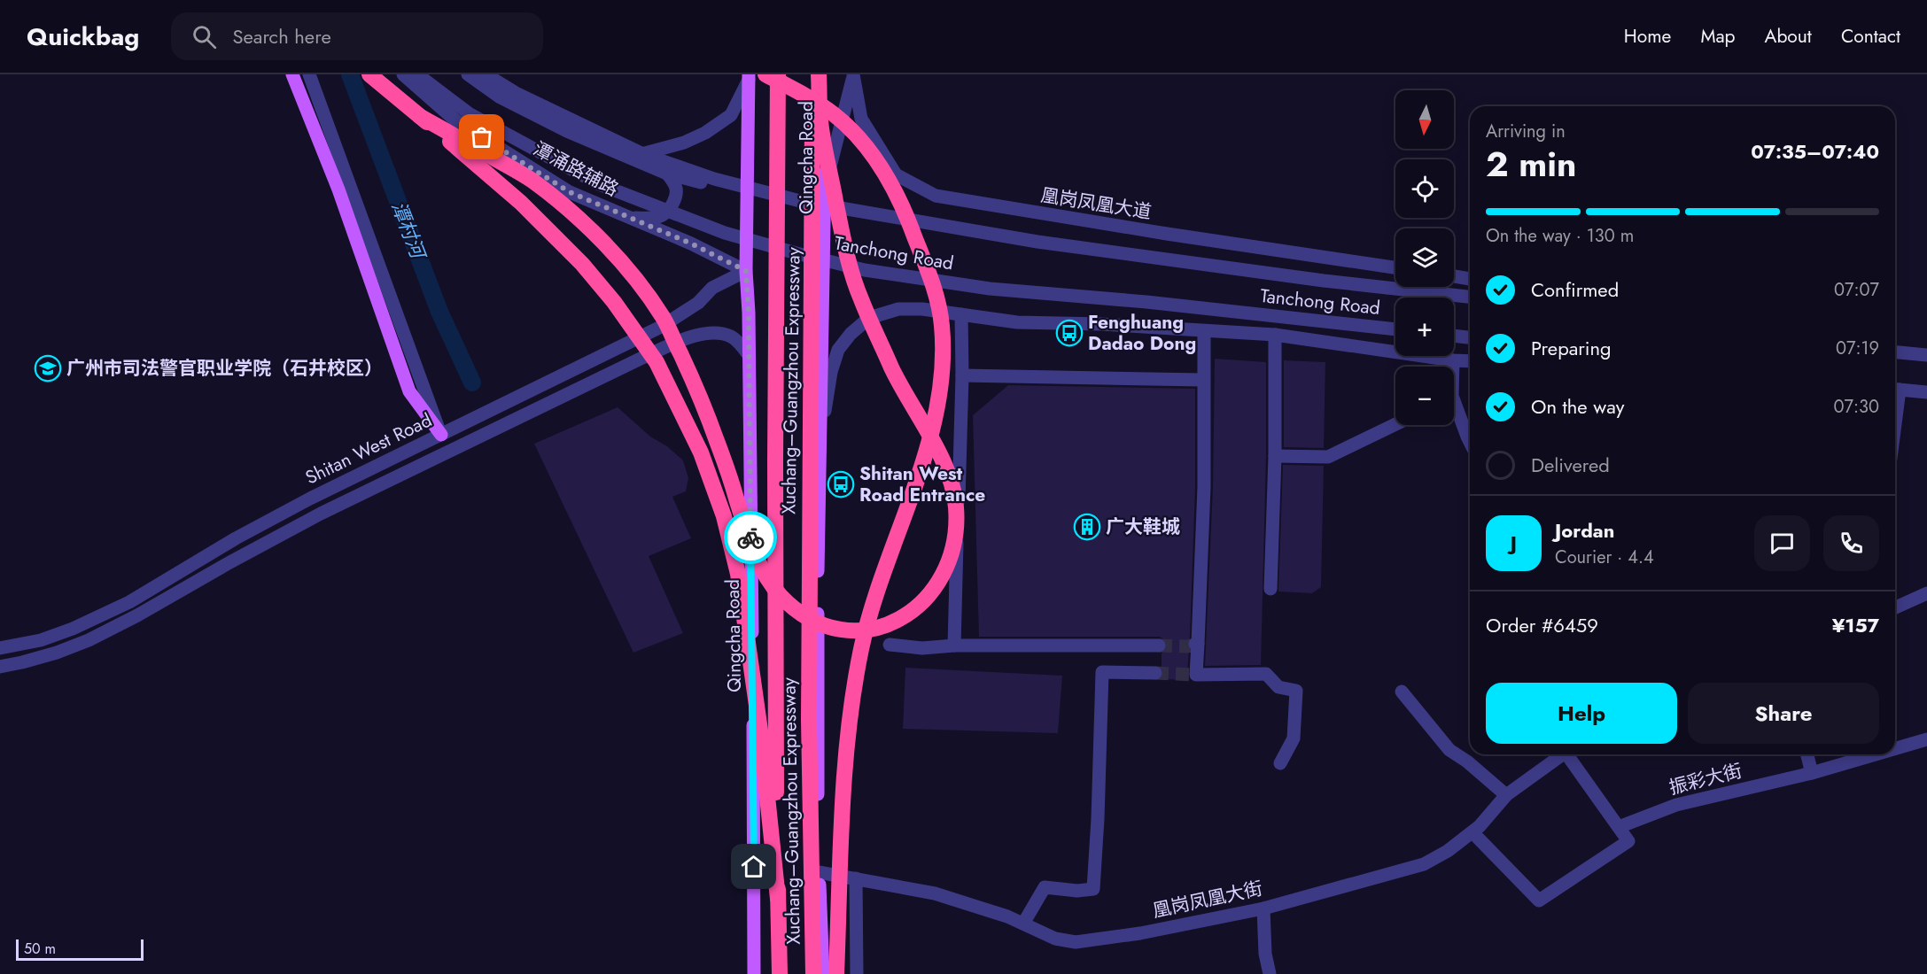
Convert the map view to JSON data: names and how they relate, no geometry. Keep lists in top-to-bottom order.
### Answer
{
  "streets": {
    "highway": ["Xuchang–Guangzhou Expressway"],
    "main road": ["Qingcha Road"],
    "street": [
      "潭涌路辅路",
      "凰岗凤凰大道",
      "Tanchong Road",
      "Shitan West Road",
      "振彩大街",
      "凰岗凤凰大街"
    ]
  },
  "crossings": [
    ["Qingcha Road", "潭涌路辅路"],
    ["Qingcha Road", "Shitan West Road"],
    ["Qingcha Road", "凰岗凤凰大街"],
    ["潭涌路辅路", "Shitan West Road"]
  ],
  "water": ["潭村河"],
  "places": {
    "bus stop": ["Fenghuang Dadao Dong", "Shitan West Road Entrance"],
    "school or university": ["广州市司法警官职业学院（石井校区）"],
    "building": ["广大鞋城"]
  },
  "scale_bar": "50 m",
  "north": "bottom",
  "page": {
    "header": "Quickbag",
    "search": "Search here",
    "nav": [
      "Home",
      "Map",
      "About",
      "Contact"
    ],
    "map_buttons": ["+", "−"],
    "heading": ["2 min", "Arriving in", "07:35–07:40"],
    "panel": [
      "Jordan",
      "Courier · 4.4",
      "Order #6459",
      "¥157"
    ],
    "bar": "On the way · 130 m",
    "list": [
      ["Confirmed", "07:07"],
      ["Preparing", "07:19"],
      ["On the way", "07:30"],
      "Delivered"
    ],
    "round": "J",
    "buttons": ["Help", "Share"],
    "scale": "50 m"
  }
}
